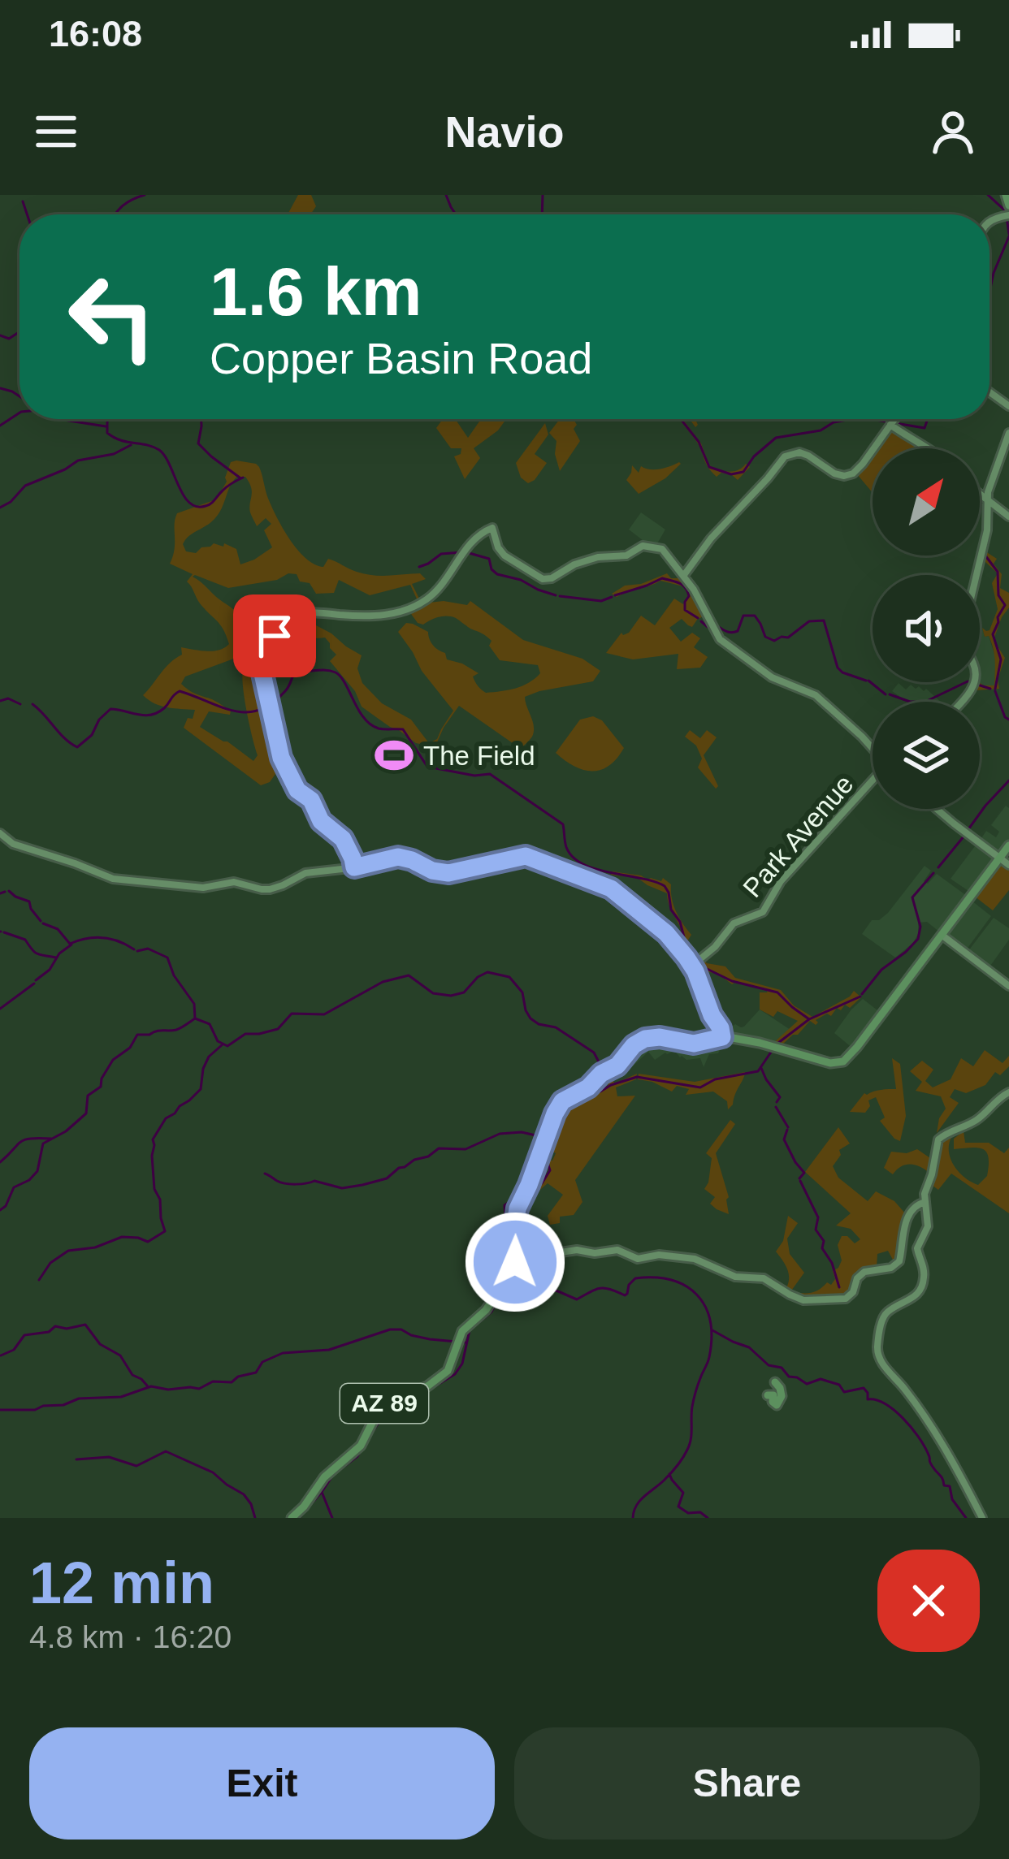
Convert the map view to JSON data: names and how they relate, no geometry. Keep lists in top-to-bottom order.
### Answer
{
  "streets": {
    "main road": ["AZ 89"],
    "street": ["Park Avenue"]
  },
  "places": {
    "sports": ["The Field"]
  },
  "north": "top right",
  "page": {
    "status": "16:08",
    "header": "Navio",
    "turn": ["1.6 km", "Copper Basin Road"],
    "heading": ["12 min", "4.8 km · 16:20"],
    "buttons": ["Exit", "Share"]
  }
}
